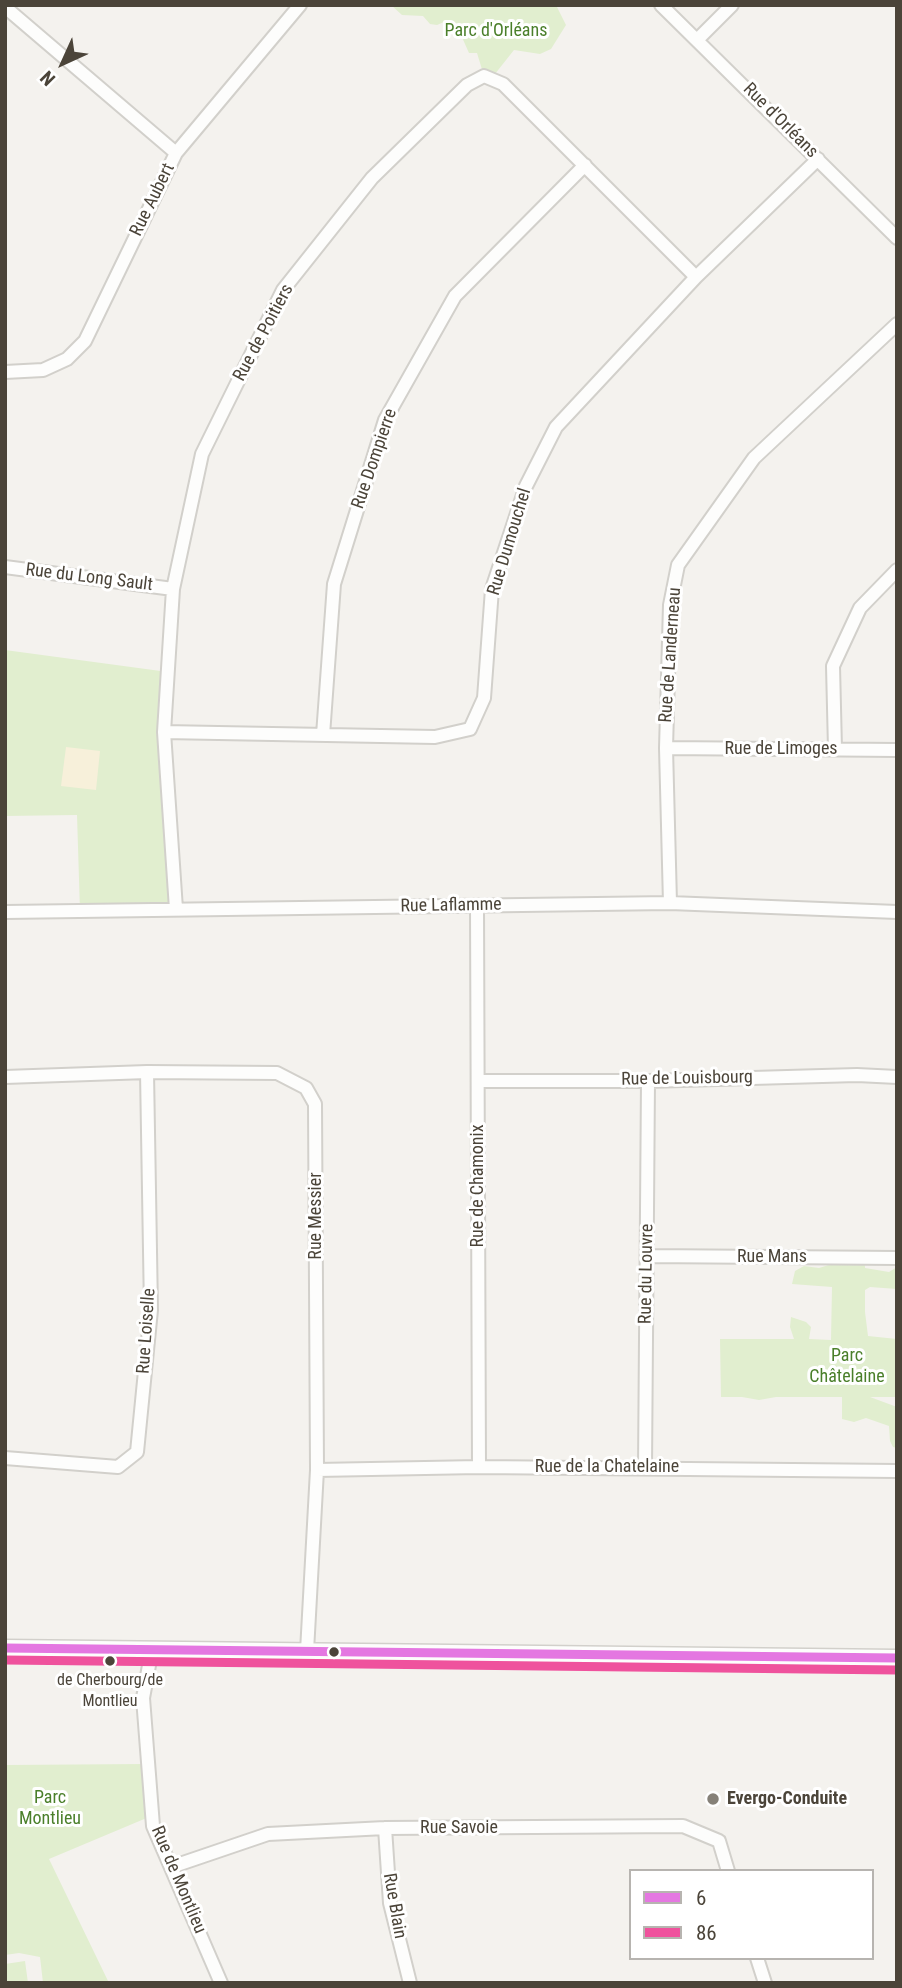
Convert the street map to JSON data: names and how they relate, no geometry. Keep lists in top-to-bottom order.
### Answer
{
  "streets": {
    "street": [
      "Rue d'Orléans",
      "Rue Aubert",
      "Rue de Poitiers",
      "Rue Dompierre",
      "Rue Dumouchel",
      "Rue du Long Sault",
      "Rue de Landerneau",
      "Rue de Limoges",
      "Rue Laflamme",
      "Rue de Louisbourg",
      "Rue de Chamonix",
      "Rue Messier",
      "Rue Mans",
      "Rue du Louvre",
      "Rue Loiselle",
      "Rue de la Chatelaine",
      "Rue Savoie",
      "Rue de Montlieu",
      "Rue Blain"
    ]
  },
  "crossings": [
    ["Rue d'Orléans", "Rue Dumouchel"],
    ["Rue de Poitiers", "Rue Dompierre"],
    ["Rue de Poitiers", "Rue Dumouchel"],
    ["Rue de Poitiers", "Rue du Long Sault"],
    ["Rue de Poitiers", "Rue Laflamme"],
    ["Rue Dompierre", "Rue Dumouchel"],
    ["Rue de Landerneau", "Rue de Limoges"],
    ["Rue de Landerneau", "Rue Laflamme"],
    ["Rue Laflamme", "Rue de Chamonix"],
    ["Rue de Louisbourg", "Rue de Chamonix"],
    ["Rue de Louisbourg", "Rue du Louvre"],
    ["Rue de Chamonix", "Rue de la Chatelaine"],
    ["Rue Messier", "Rue Loiselle"],
    ["Rue Messier", "Rue de la Chatelaine"],
    ["Rue Mans", "Rue du Louvre"],
    ["Rue du Louvre", "Rue de la Chatelaine"],
    ["Rue Savoie", "Rue de Montlieu"],
    ["Rue Savoie", "Rue Blain"]
  ],
  "parks": ["Parc d'Orléans", "Parc Châtelaine", "Parc Montlieu"],
  "places": ["de Cherbourg/de Montlieu", "Evergo-Conduite"],
  "lines": ["transit line 6", "transit line 86"],
  "legend": ["6", "86"],
  "north": "bottom left"
}
